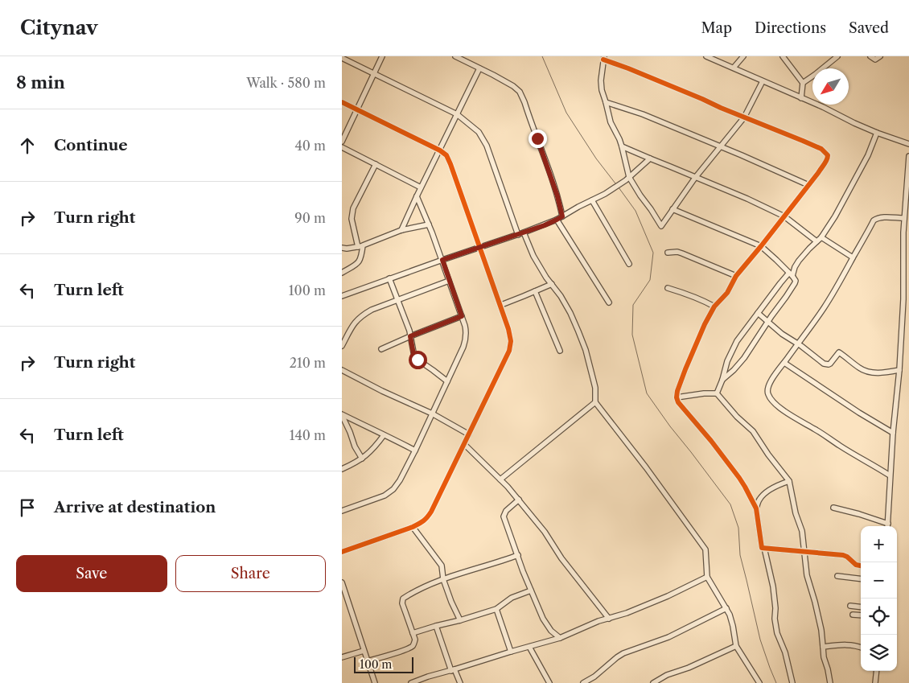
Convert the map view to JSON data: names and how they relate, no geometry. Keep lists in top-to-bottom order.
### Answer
{
  "scale_bar": "100 m",
  "north": "bottom left",
  "page": {
    "header": "Citynav",
    "nav": ["Map", "Directions", "Saved"],
    "heading": ["8 min", "Walk · 580 m"],
    "list": [
      ["Continue", "40 m"],
      ["Turn right", "90 m"],
      ["Turn left", "100 m"],
      ["Turn right", "210 m"],
      ["Turn left", "140 m"],
      "Arrive at destination"
    ],
    "map_buttons": ["+", "−"],
    "buttons": ["Save", "Share"],
    "scale": "100 m"
  }
}
